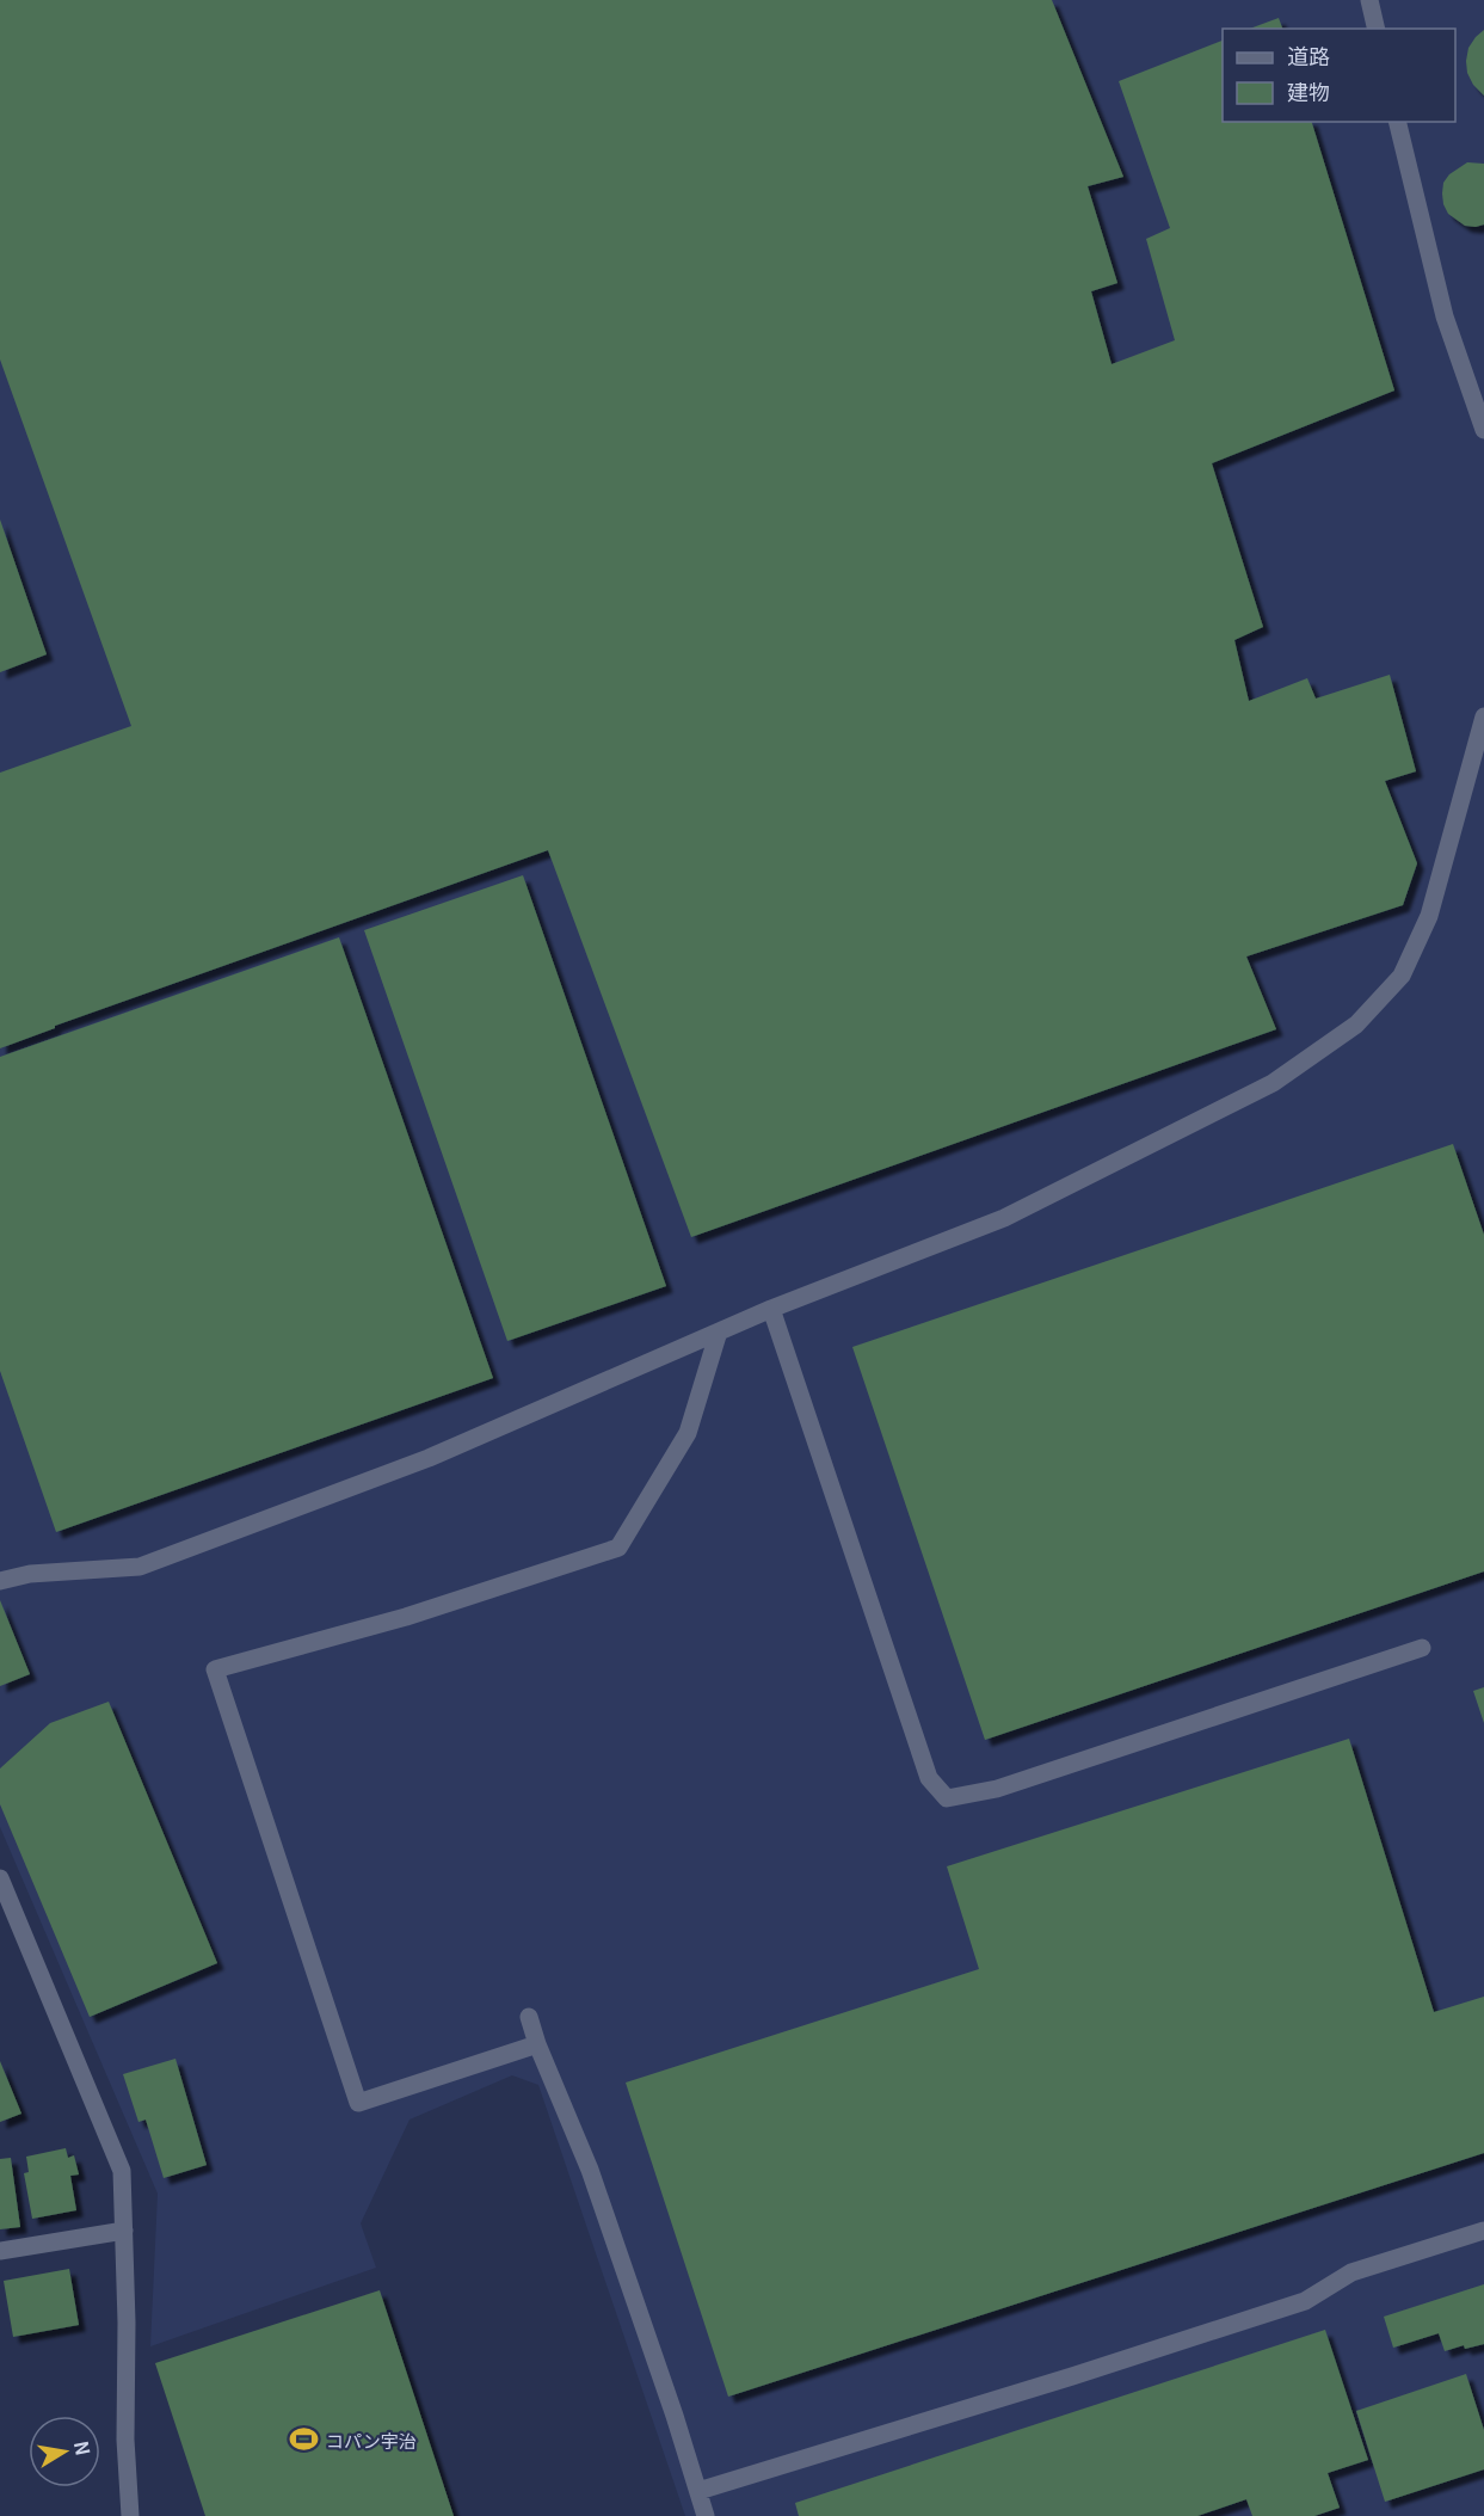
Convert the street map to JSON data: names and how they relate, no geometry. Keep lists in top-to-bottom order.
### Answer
{
  "places": {
    "sports": ["コパン宇治"]
  },
  "legend": ["道路", "建物"],
  "north": "right"
}
